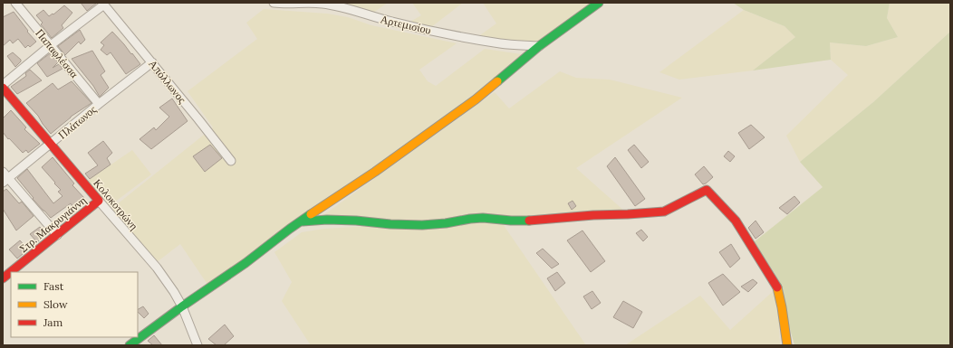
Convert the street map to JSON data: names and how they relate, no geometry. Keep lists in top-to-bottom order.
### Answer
{
  "streets": {
    "street": [
      "Αρτεμισίου",
      "Παπαφλέσσα",
      "Απόλλωνος",
      "Πλάτωνος",
      "Κολοκοτρώνη",
      "Στρ. Μακρυγιάννη"
    ]
  },
  "crossings": [
    ["Παπαφλέσσα", "Πλάτωνος"],
    ["Απόλλωνος", "Πλάτωνος"],
    ["Πλάτωνος", "Κολοκοτρώνη"],
    ["Κολοκοτρώνη", "Στρ. Μακρυγιάννη"]
  ],
  "legend": ["Fast", "Slow", "Jam"]
}
